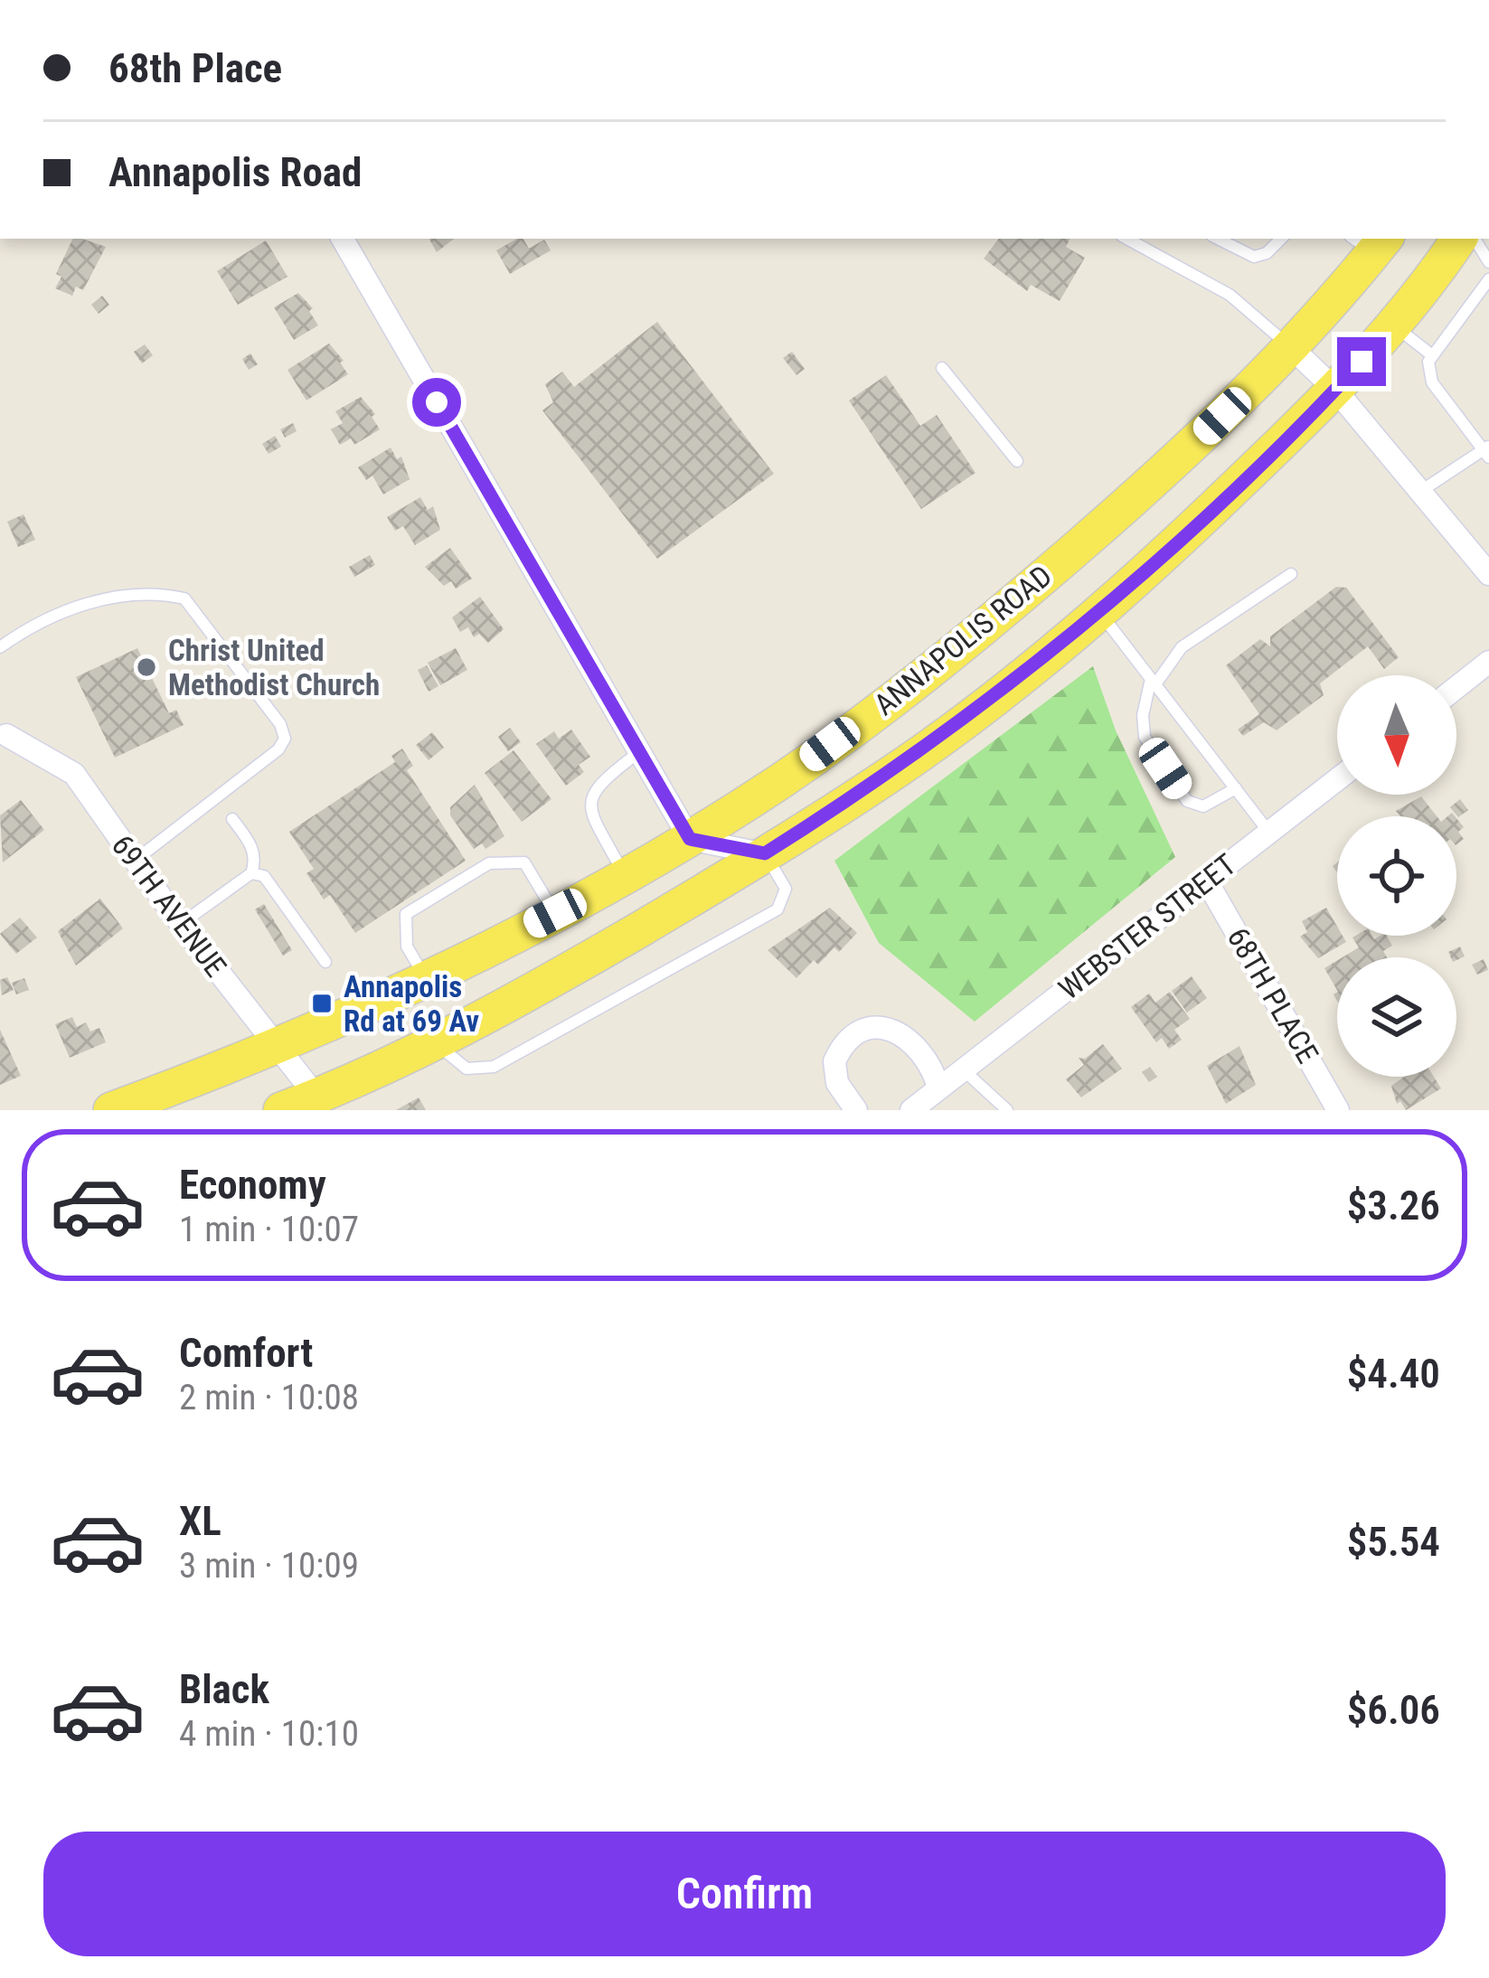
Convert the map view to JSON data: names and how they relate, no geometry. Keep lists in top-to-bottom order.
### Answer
{
  "streets": {
    "main road": ["ANNAPOLIS ROAD"],
    "street": ["69TH AVENUE", "WEBSTER STREET", "68TH PLACE"]
  },
  "crossings": [
    ["ANNAPOLIS ROAD", "69TH AVENUE"],
    ["WEBSTER STREET", "68TH PLACE"]
  ],
  "places": {
    "other": ["Christ United Methodist Church"],
    "transit": ["Annapolis Rd at 69 Av"]
  },
  "north": "bottom",
  "page": {
    "banner": ["68th Place", "Annapolis Road"],
    "list": [
      {
        "name": "Economy",
        "note": "1 min · 10:07",
        "value": "$3.26"
      },
      {
        "name": "Comfort",
        "note": "2 min · 10:08",
        "value": "$4.40"
      },
      {
        "name": "XL",
        "note": "3 min · 10:09",
        "value": "$5.54"
      },
      {
        "name": "Black",
        "note": "4 min · 10:10",
        "value": "$6.06"
      }
    ],
    "buttons": "Confirm"
  }
}
